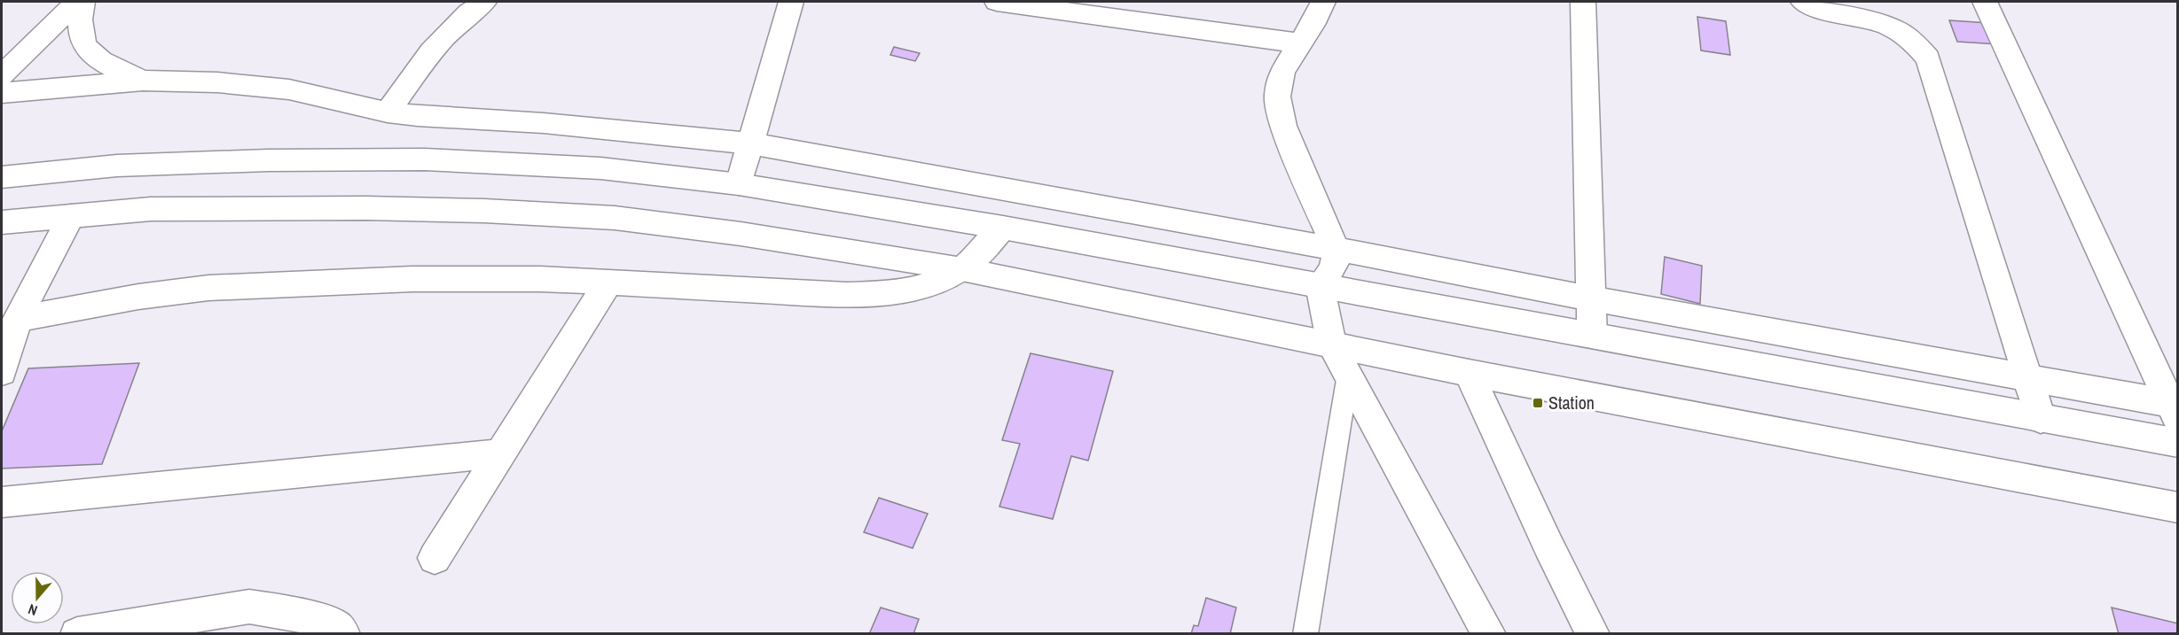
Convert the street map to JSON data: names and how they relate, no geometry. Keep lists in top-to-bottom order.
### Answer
{
  "places": {
    "transit": ["Station"]
  },
  "north": "bottom"
}
